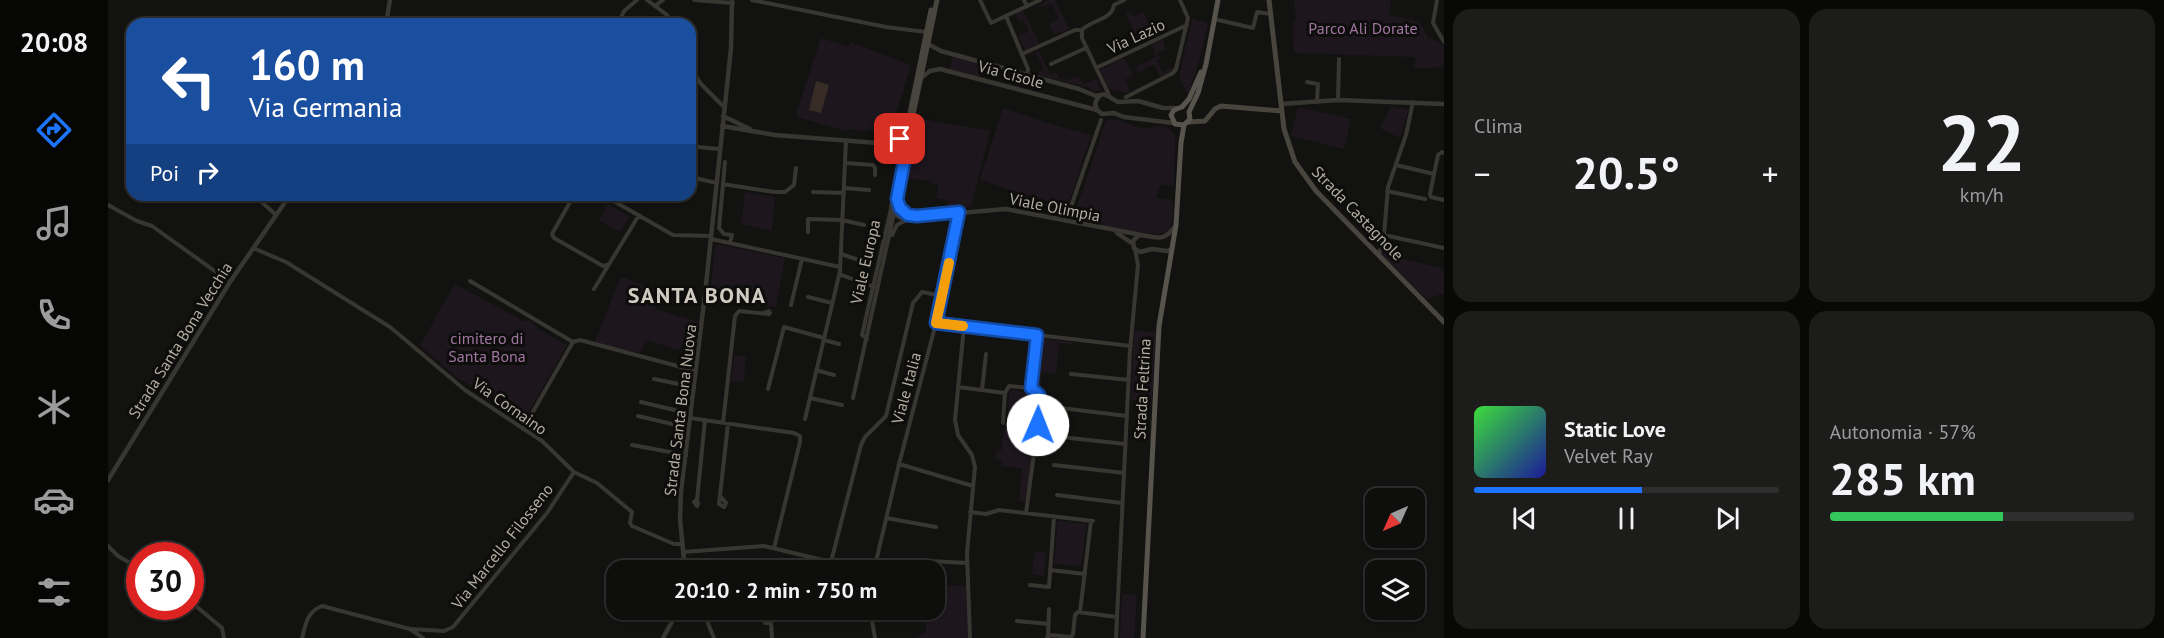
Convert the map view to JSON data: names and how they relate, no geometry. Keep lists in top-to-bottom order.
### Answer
{
  "streets": {
    "main road": ["Strada Castagnole", "Viale Europa", "Strada Feltrina"],
    "street": [
      "Via Lazio",
      "Via Cisole",
      "Viale Olimpia",
      "Strada Santa Bona Vecchia",
      "Viale Italia",
      "Via Cornaino",
      "Strada Santa Bona Nuova",
      "Via Marcello Filosseno"
    ]
  },
  "crossings": [
    ["Via Cisole", "Viale Europa"],
    ["Via Cisole", "Strada Feltrina"],
    ["Viale Olimpia", "Viale Europa"],
    ["Viale Olimpia", "Viale Italia"],
    ["Strada Santa Bona Vecchia", "Via Cornaino"],
    ["Via Cornaino", "Strada Santa Bona Nuova"],
    ["Via Cornaino", "Via Marcello Filosseno"]
  ],
  "districts": ["SANTA BONA"],
  "parks": ["Parco Ali Dorate", "cimitero di Santa Bona"],
  "north": "bottom left",
  "page": {
    "tabs": "20:08",
    "tile": [
      "Clima",
      ["22", "km/h"],
      ["Autonomia · 57%", "285 km"]
    ],
    "turn": ["160 m", "Via Germania"],
    "then": "Poi",
    "heat": ["−", "20.5°", "+"],
    "song": ["Static Love", "Velvet Ray"],
    "limit": "30",
    "trip": "20:10 · 2 min · 750 m"
  }
}
